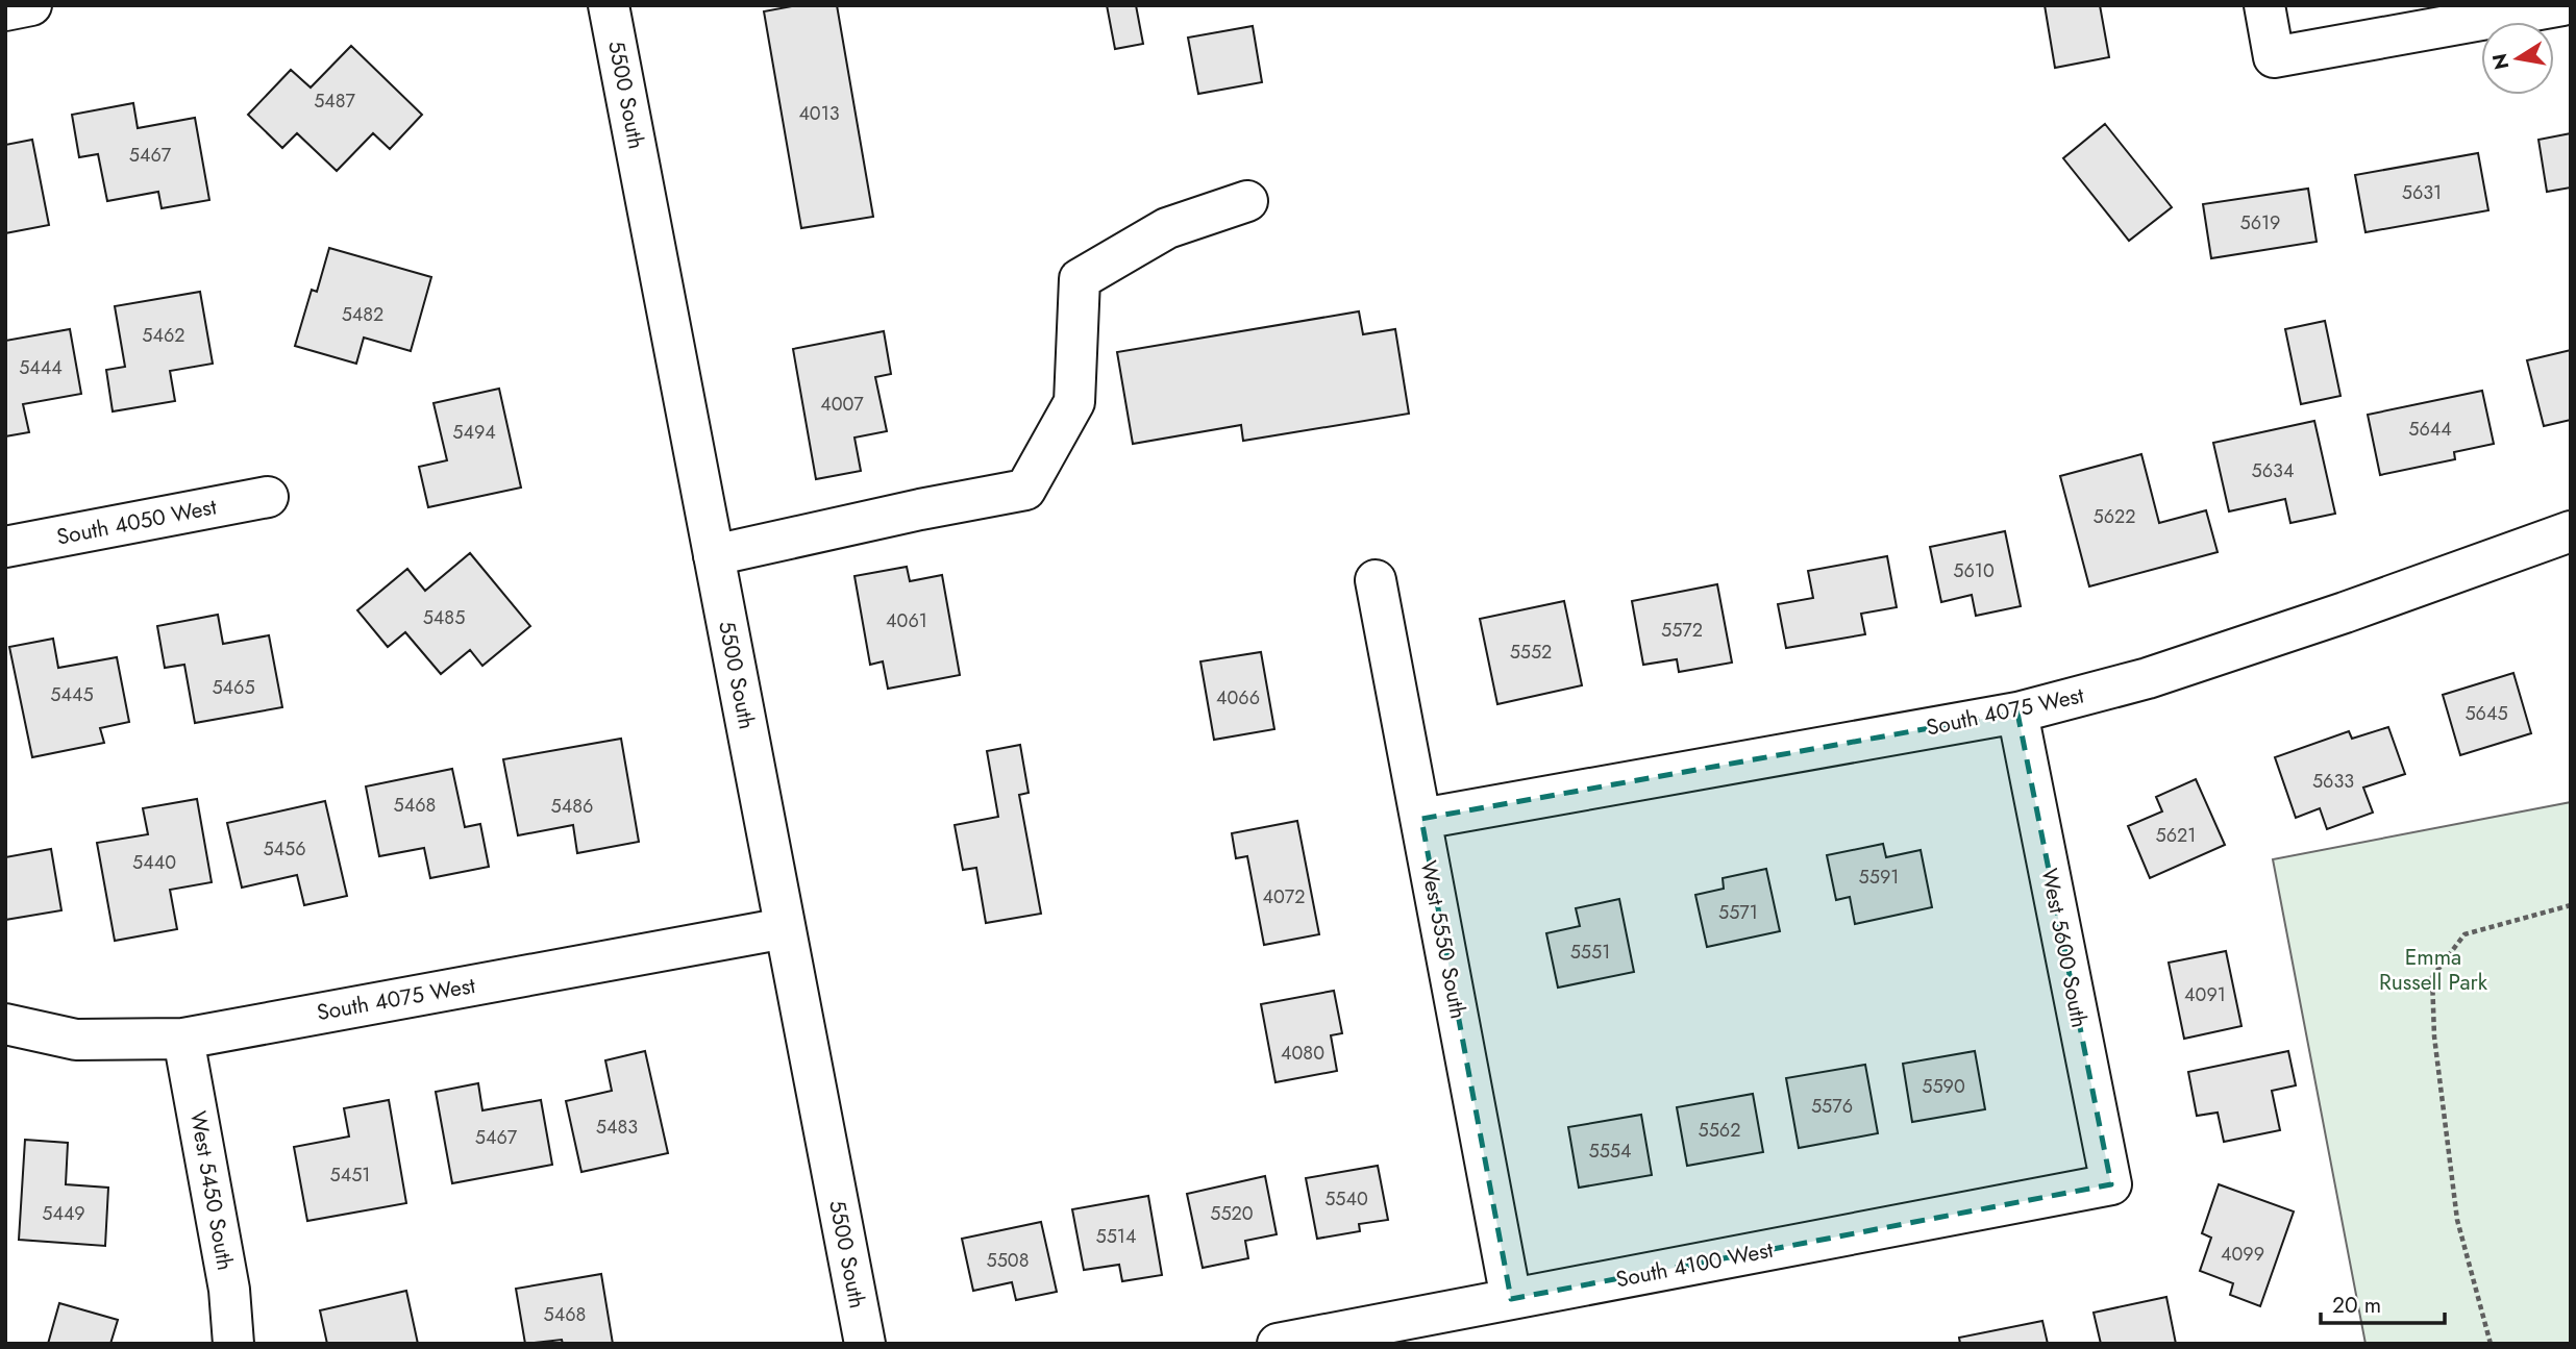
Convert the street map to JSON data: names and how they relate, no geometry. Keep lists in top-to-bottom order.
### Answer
{
  "streets": {
    "street": [
      "5500 South",
      "South 4050 West",
      "South 4075 West",
      "West 5550 South",
      "West 5600 South",
      "West 5450 South",
      "South 4100 West"
    ]
  },
  "crossings": [
    ["5500 South", "South 4075 West"],
    ["South 4075 West", "West 5550 South"],
    ["South 4075 West", "West 5600 South"],
    ["South 4075 West", "West 5450 South"],
    ["West 5550 South", "South 4100 West"],
    ["West 5600 South", "South 4100 West"]
  ],
  "parks": ["Emma Russell Park"],
  "house_numbers": [
    "5487",
    "4013",
    "5467",
    "5631",
    "5619",
    "5482",
    "5462",
    "5444",
    "4007",
    "5644",
    "5494",
    "5634",
    "5622",
    "5610",
    "5485",
    "4061",
    "5572",
    "5552",
    "5465",
    "5445",
    "4066",
    "5645",
    "5633",
    "5468",
    "5486",
    "5621",
    "5456",
    "5440",
    "5591",
    "4072",
    "5571",
    "5551",
    "4091",
    "4080",
    "5590",
    "5576",
    "5483",
    "5562",
    "5467",
    "5554",
    "5451",
    "5540",
    "5449",
    "5520",
    "5514",
    "4099",
    "5508",
    "5468"
  ],
  "scale_bar": "20 m",
  "north": "left"
}
